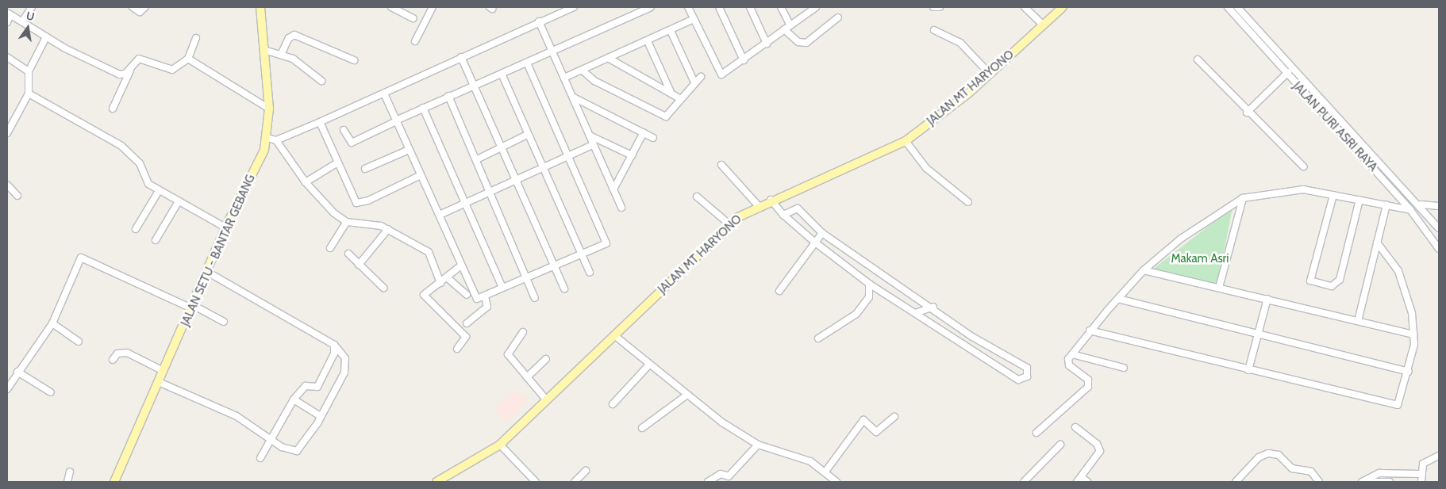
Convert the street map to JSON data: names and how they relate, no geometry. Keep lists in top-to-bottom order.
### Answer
{
  "streets": {
    "main road": ["JALAN MT HARYONO", "JALAN SETU - BANTAR GEBANG"],
    "street": ["JALAN PURI ASRI RAYA"]
  },
  "parks": ["Makam Asri"],
  "north": "top"
}
